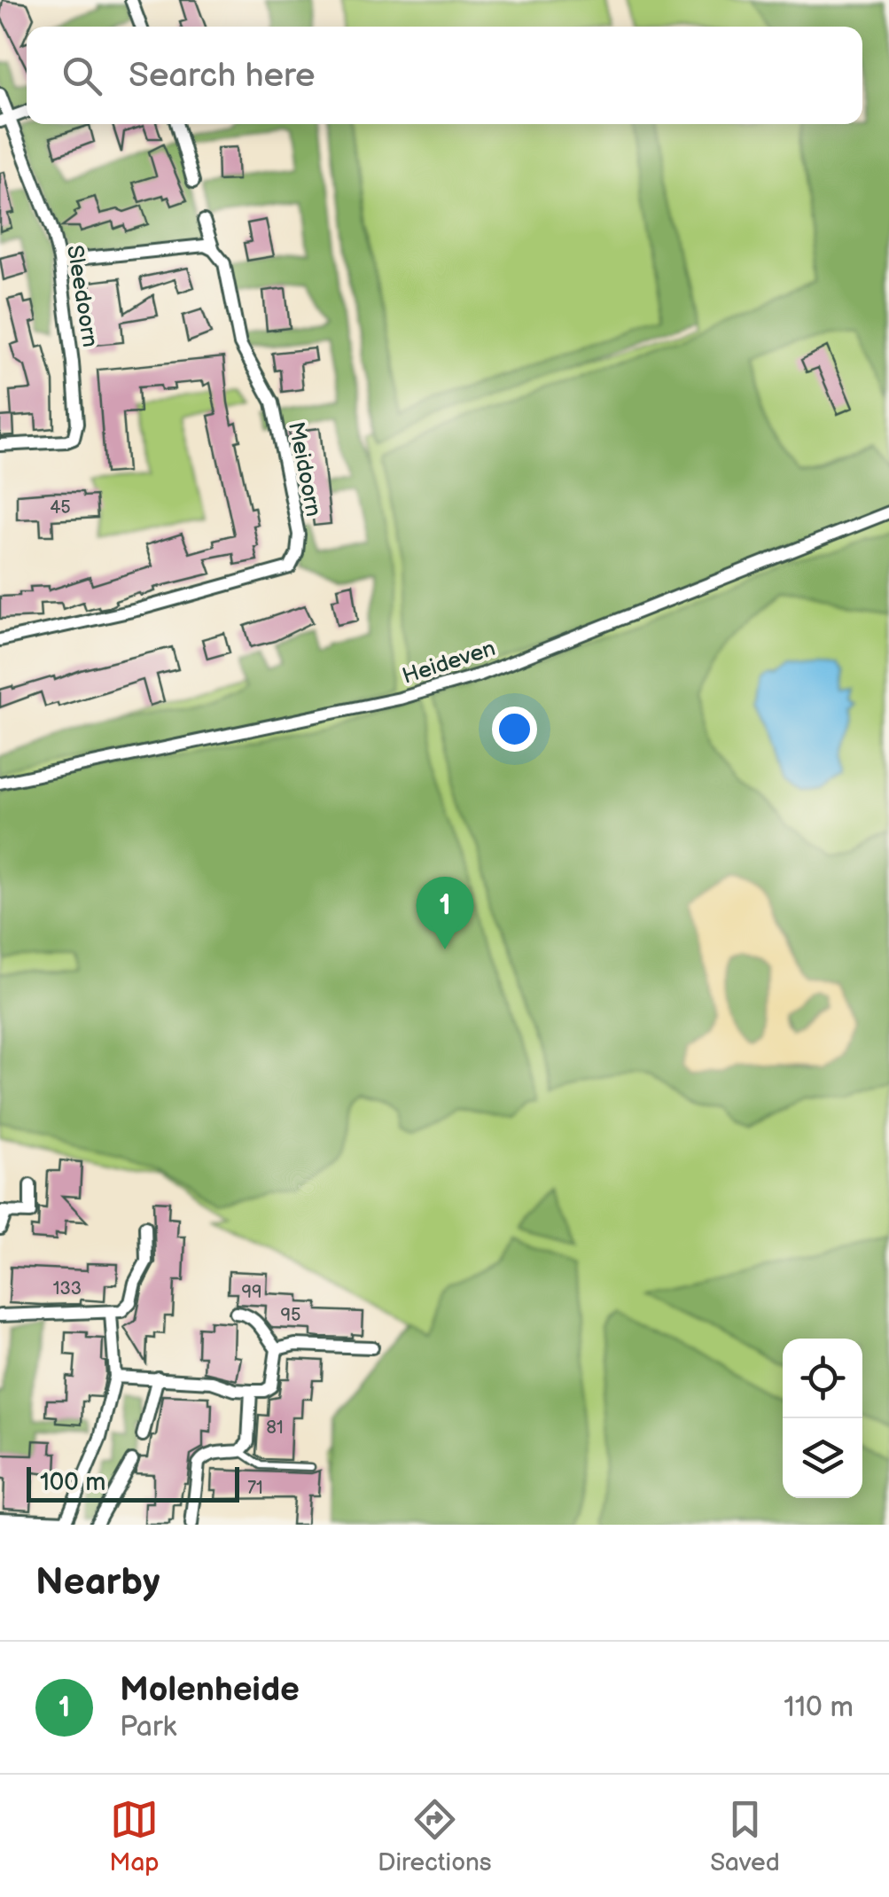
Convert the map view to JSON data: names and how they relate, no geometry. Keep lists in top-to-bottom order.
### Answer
{
  "streets": {
    "street": ["Sleedoorn", "Meidoorn", "Heideven"]
  },
  "house_numbers": [
    "45",
    "133",
    "99",
    "95",
    "81",
    "71"
  ],
  "scale_bar": "100 m",
  "page": {
    "search": "Search here",
    "pins": "1",
    "scale": "100 m",
    "heading": "Nearby",
    "list": [
      {
        "mark": "1",
        "name": "Molenheide",
        "note": "Park",
        "value": "110 m"
      }
    ],
    "nav": ["Map", "Directions", "Saved"]
  }
}
